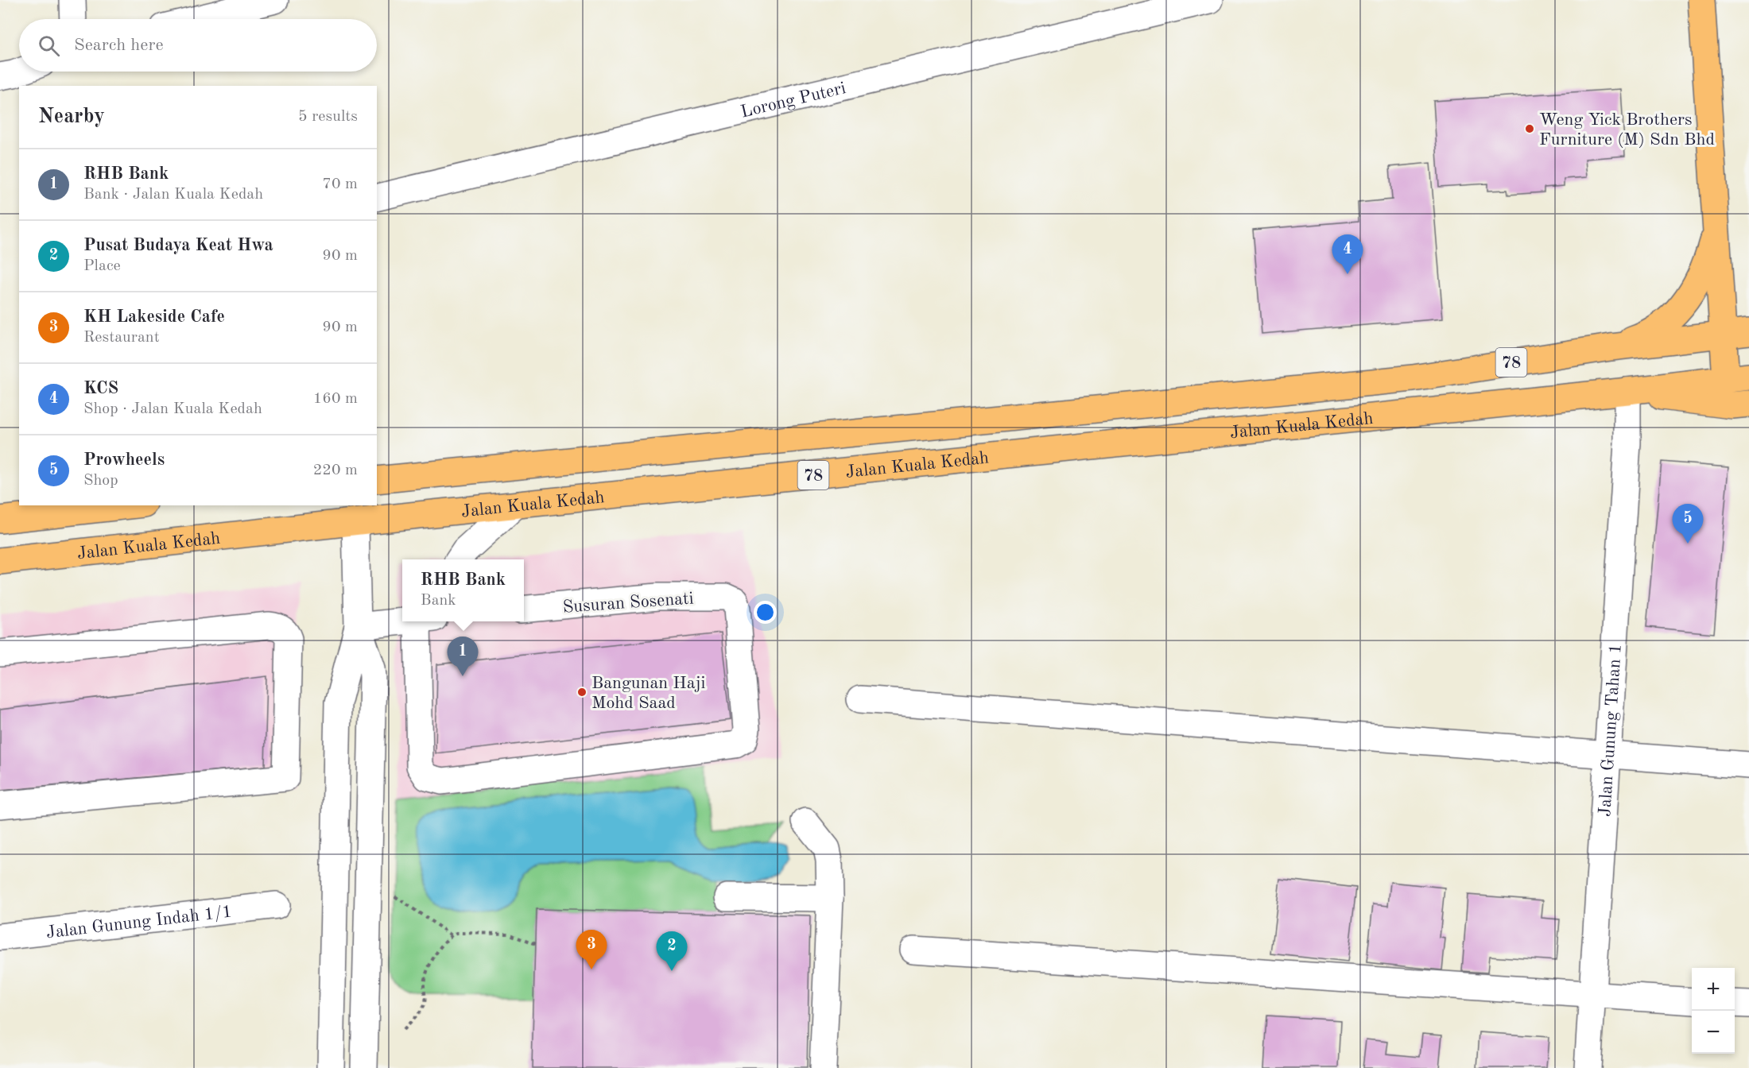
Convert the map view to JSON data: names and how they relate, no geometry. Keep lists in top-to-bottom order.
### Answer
{
  "streets": {
    "main road": ["78", "Jalan Kuala Kedah"],
    "street": [
      "Lorong Puteri",
      "Susuran Sosenati",
      "Jalan Gunung Tahan 1",
      "Jalan Gunung Indah 1/1"
    ]
  },
  "crossings": [
    ["Jalan Kuala Kedah", "Jalan Gunung Tahan 1"]
  ],
  "places": ["Weng Yick Brothers Furniture (M) Sdn Bhd", "Bangunan Haji Mohd Saad"],
  "page": {
    "search": "Search here",
    "heading": ["Nearby", "5 results"],
    "list": [
      {
        "mark": "1",
        "name": "RHB Bank",
        "note": "Bank · Jalan Kuala Kedah",
        "value": "70 m"
      },
      {
        "mark": "2",
        "name": "Pusat Budaya Keat Hwa",
        "note": "Place",
        "value": "90 m"
      },
      {
        "mark": "3",
        "name": "KH Lakeside Cafe",
        "note": "Restaurant",
        "value": "90 m"
      },
      {
        "mark": "4",
        "name": "KCS",
        "note": "Shop · Jalan Kuala Kedah",
        "value": "160 m"
      },
      {
        "mark": "5",
        "name": "Prowheels",
        "note": "Shop",
        "value": "220 m"
      }
    ],
    "pins": [
      "4",
      "5",
      "1",
      "3",
      "2"
    ],
    "popup": ["RHB Bank", "Bank"],
    "map_buttons": ["+", "−"]
  }
}
